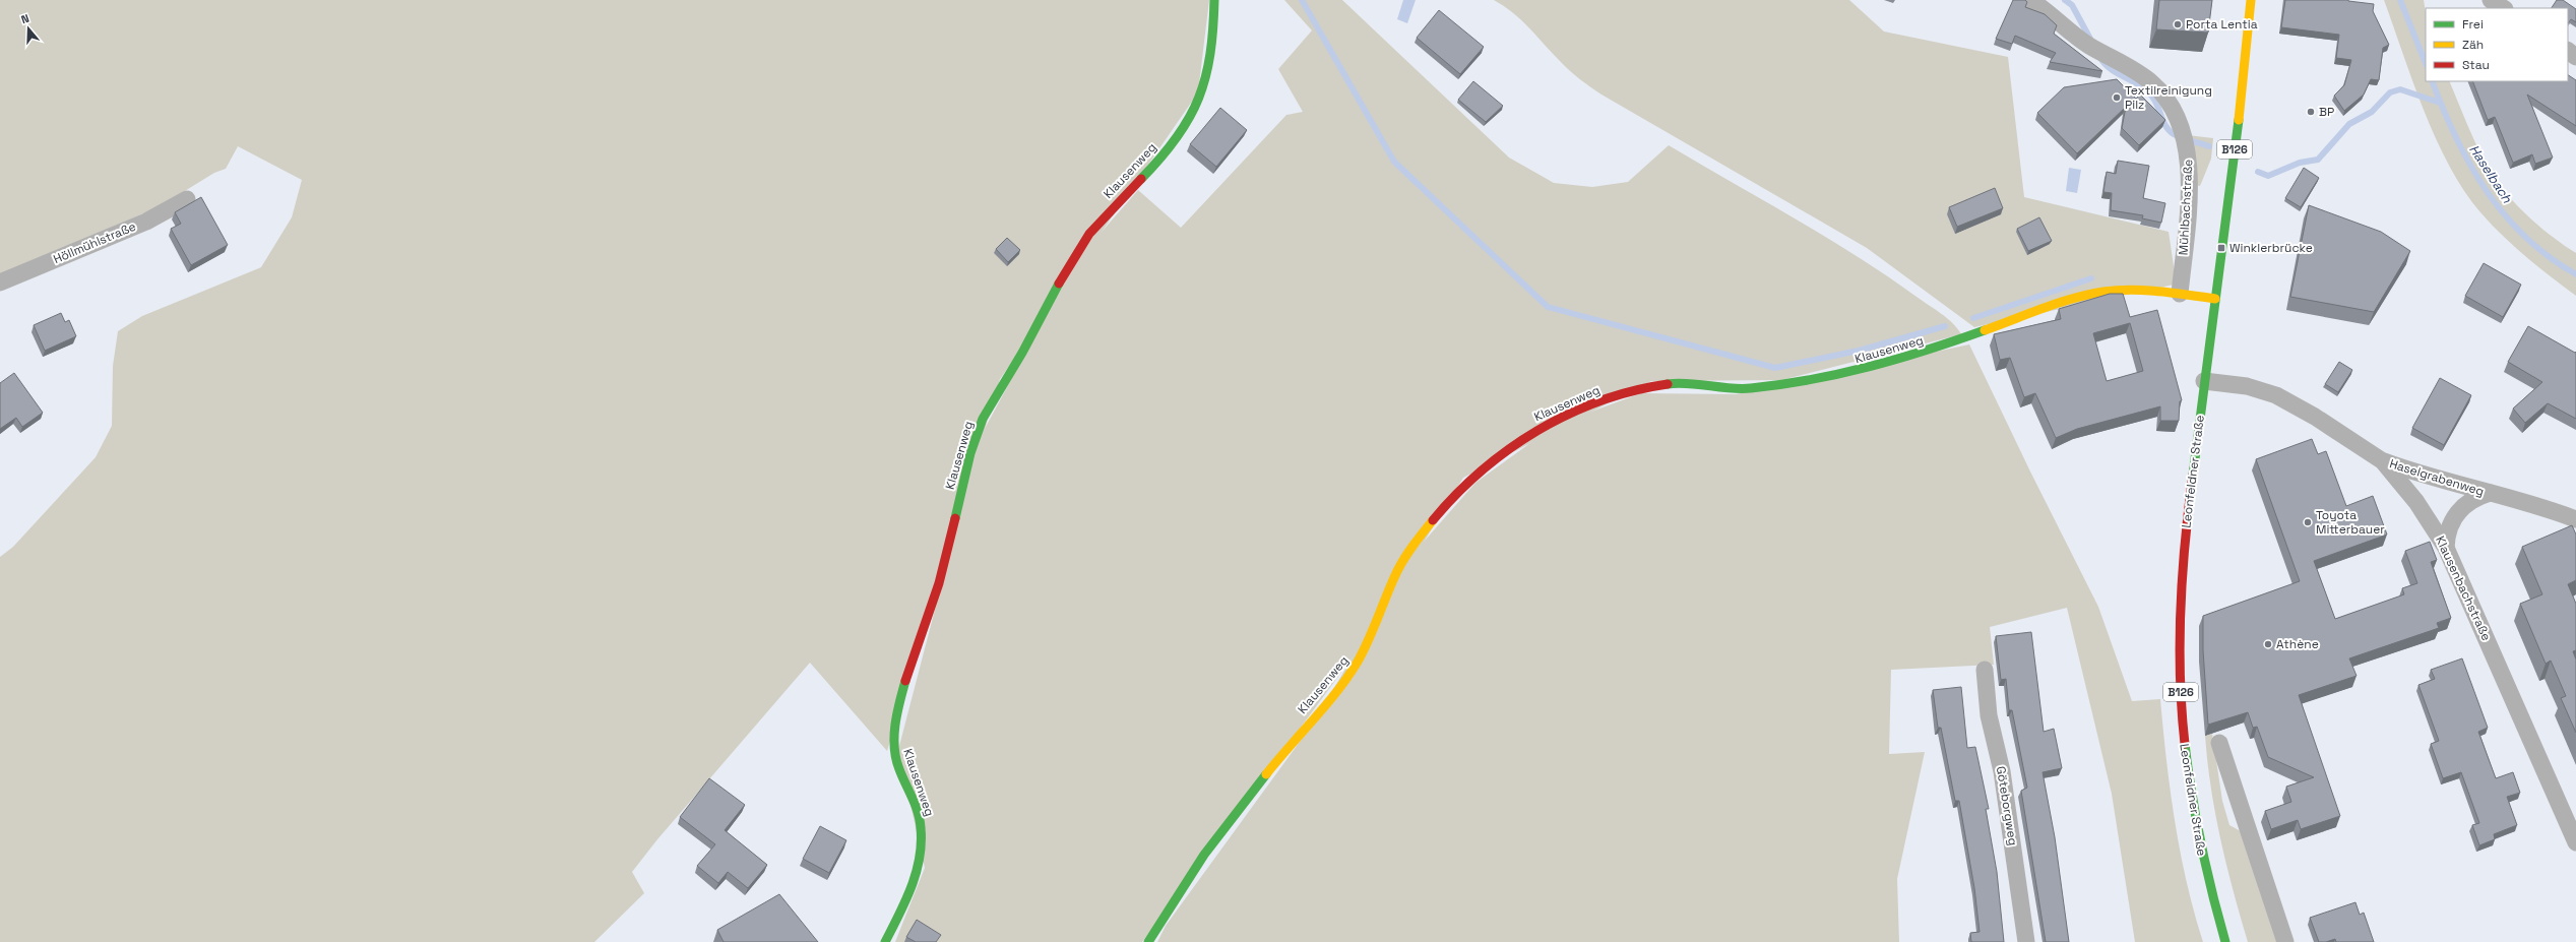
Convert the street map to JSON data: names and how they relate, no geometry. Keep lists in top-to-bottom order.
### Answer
{
  "streets": {
    "street": [
      "B126",
      "Klausenweg",
      "Mühlbachstraße",
      "Höllmühlstraße",
      "Leonfeldner Straße",
      "Haselgrabenweg",
      "Klausenbachstraße",
      "Göteborgweg"
    ]
  },
  "crossings": [
    ["Klausenweg", "Mühlbachstraße"],
    ["Klausenweg", "Leonfeldner Straße"],
    ["Leonfeldner Straße", "Klausenbachstraße"],
    ["Haselgrabenweg", "Klausenbachstraße"]
  ],
  "water": ["Haselbach"],
  "places": {
    "other": [
      "Porta Lentia",
      "Textilreinigung Pilz",
      "BP",
      "Toyota Mitterbauer",
      "Athène"
    ],
    "transit": ["Winklerbrücke"]
  },
  "legend": ["Frei", "Zäh", "Stau"],
  "north": "top"
}
